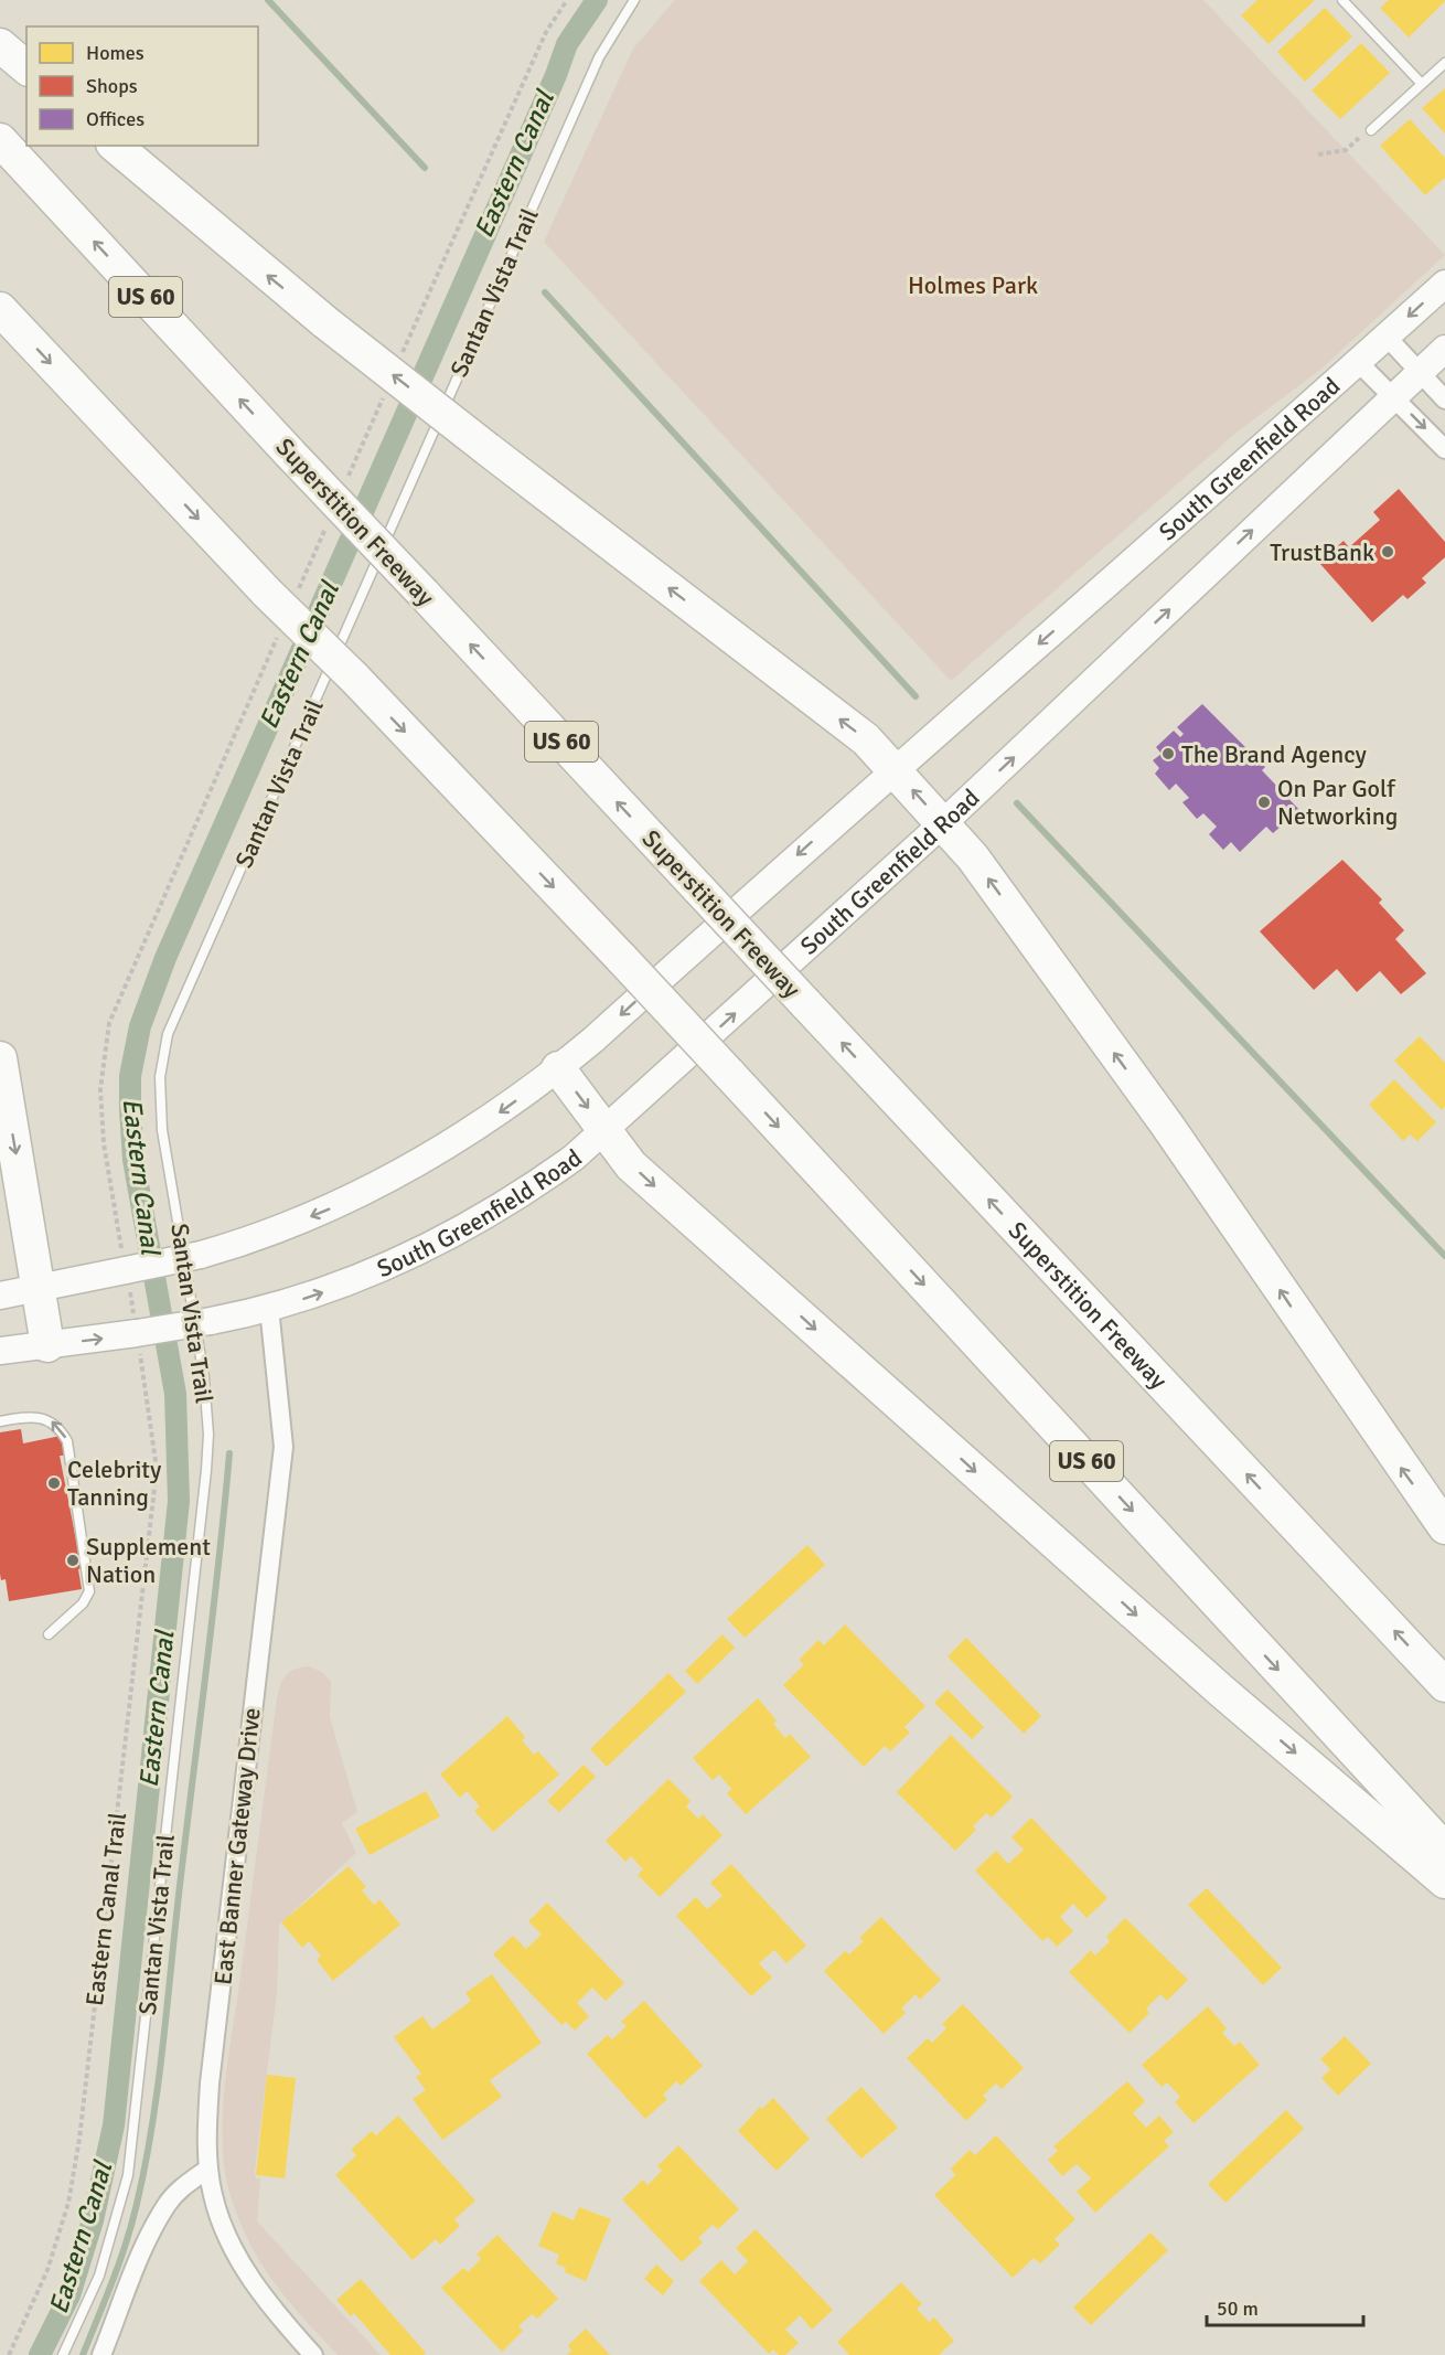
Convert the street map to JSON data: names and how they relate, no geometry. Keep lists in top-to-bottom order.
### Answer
{
  "streets": {
    "highway": ["US 60", "Superstition Freeway"],
    "main road": ["South Greenfield Road"],
    "street": ["East Banner Gateway Drive"],
    "lane": ["Santan Vista Trail"],
    "path": ["Eastern Canal Trail"]
  },
  "crossings": [
    ["South Greenfield Road", "East Banner Gateway Drive"],
    ["South Greenfield Road", "Eastern Canal Trail"]
  ],
  "water": ["Eastern Canal"],
  "parks": ["Holmes Park"],
  "places": [
    "TrustBank",
    "The Brand Agency",
    "On Par Golf Networking",
    "Celebrity Tanning",
    "Supplement Nation"
  ],
  "legend": ["Homes", "Shops", "Offices"],
  "scale_bar": "50 m"
}
